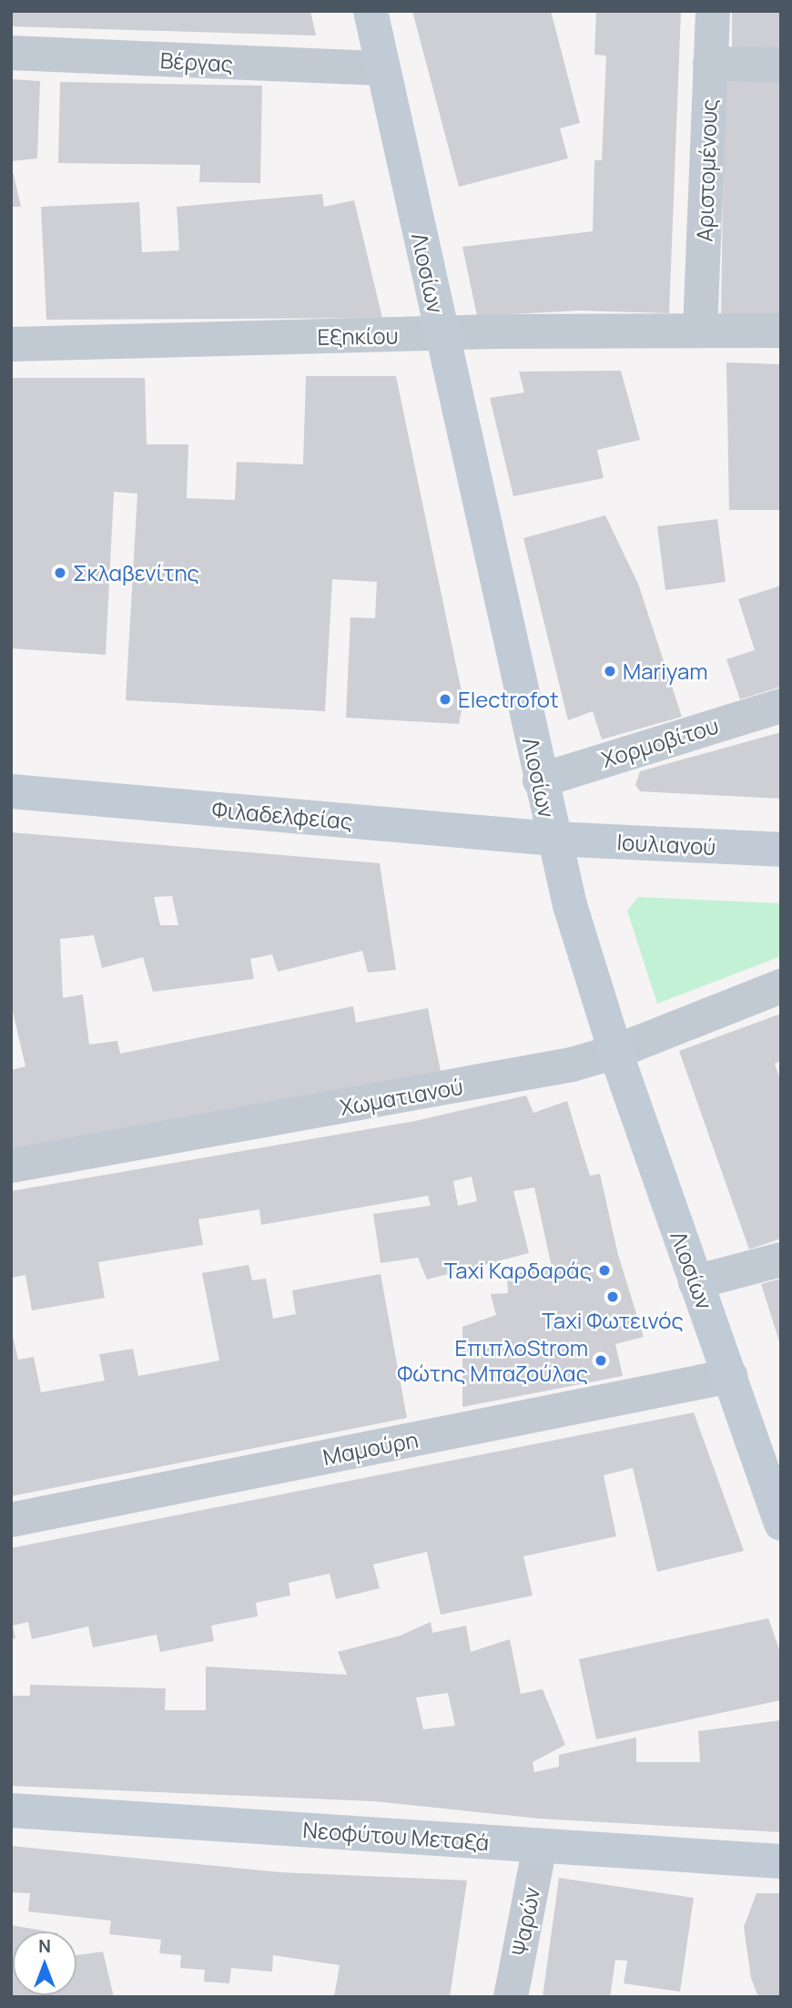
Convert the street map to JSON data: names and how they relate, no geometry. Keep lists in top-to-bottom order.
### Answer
{
  "streets": {
    "main road": [
      "Λιοσίων",
      "Φιλαδελφείας",
      "Ιουλιανού",
      "Νεοφύτου Μεταξά"
    ],
    "street": [
      "Βέργας",
      "Αριστομένους",
      "Εξηκίου",
      "Χορμοβίτου",
      "Χωματιανού",
      "Μαμούρη",
      "Ψαρών"
    ]
  },
  "crossings": [
    ["Βέργας", "Λιοσίων"],
    ["Αριστομένους", "Εξηκίου"],
    ["Λιοσίων", "Εξηκίου"],
    ["Λιοσίων", "Χορμοβίτου"],
    ["Λιοσίων", "Φιλαδελφείας"],
    ["Λιοσίων", "Ιουλιανού"],
    ["Λιοσίων", "Χωματιανού"],
    ["Λιοσίων", "Μαμούρη"],
    ["Φιλαδελφείας", "Ιουλιανού"],
    ["Νεοφύτου Μεταξά", "Ψαρών"]
  ],
  "places": [
    "Σκλαβενίτης",
    "Mariyam",
    "Electrofot",
    "Taxi Καρδαράς",
    "Taxi Φωτεινός",
    "ΕπιπλοStrom Φώτης Μπαζούλας"
  ],
  "north": "top"
}
